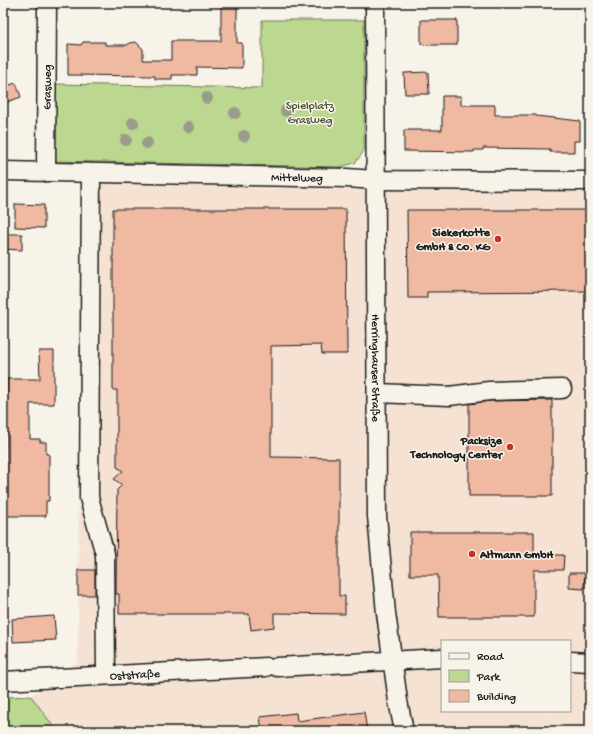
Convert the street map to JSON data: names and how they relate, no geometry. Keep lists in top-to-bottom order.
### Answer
{
  "streets": {
    "street": [
      "Grasweg",
      "Mittelweg",
      "Herringhauser Straße",
      "Oststraße"
    ]
  },
  "crossings": [
    ["Grasweg", "Mittelweg"],
    ["Mittelweg", "Herringhauser Straße"],
    ["Herringhauser Straße", "Oststraße"]
  ],
  "parks": ["Spielplatz Grasweg"],
  "places": ["Siekerkotte GmbH & Co. KG", "Packsize Technology Center", "Altmann GmbH"],
  "legend": ["Road", "Park", "Building"]
}
